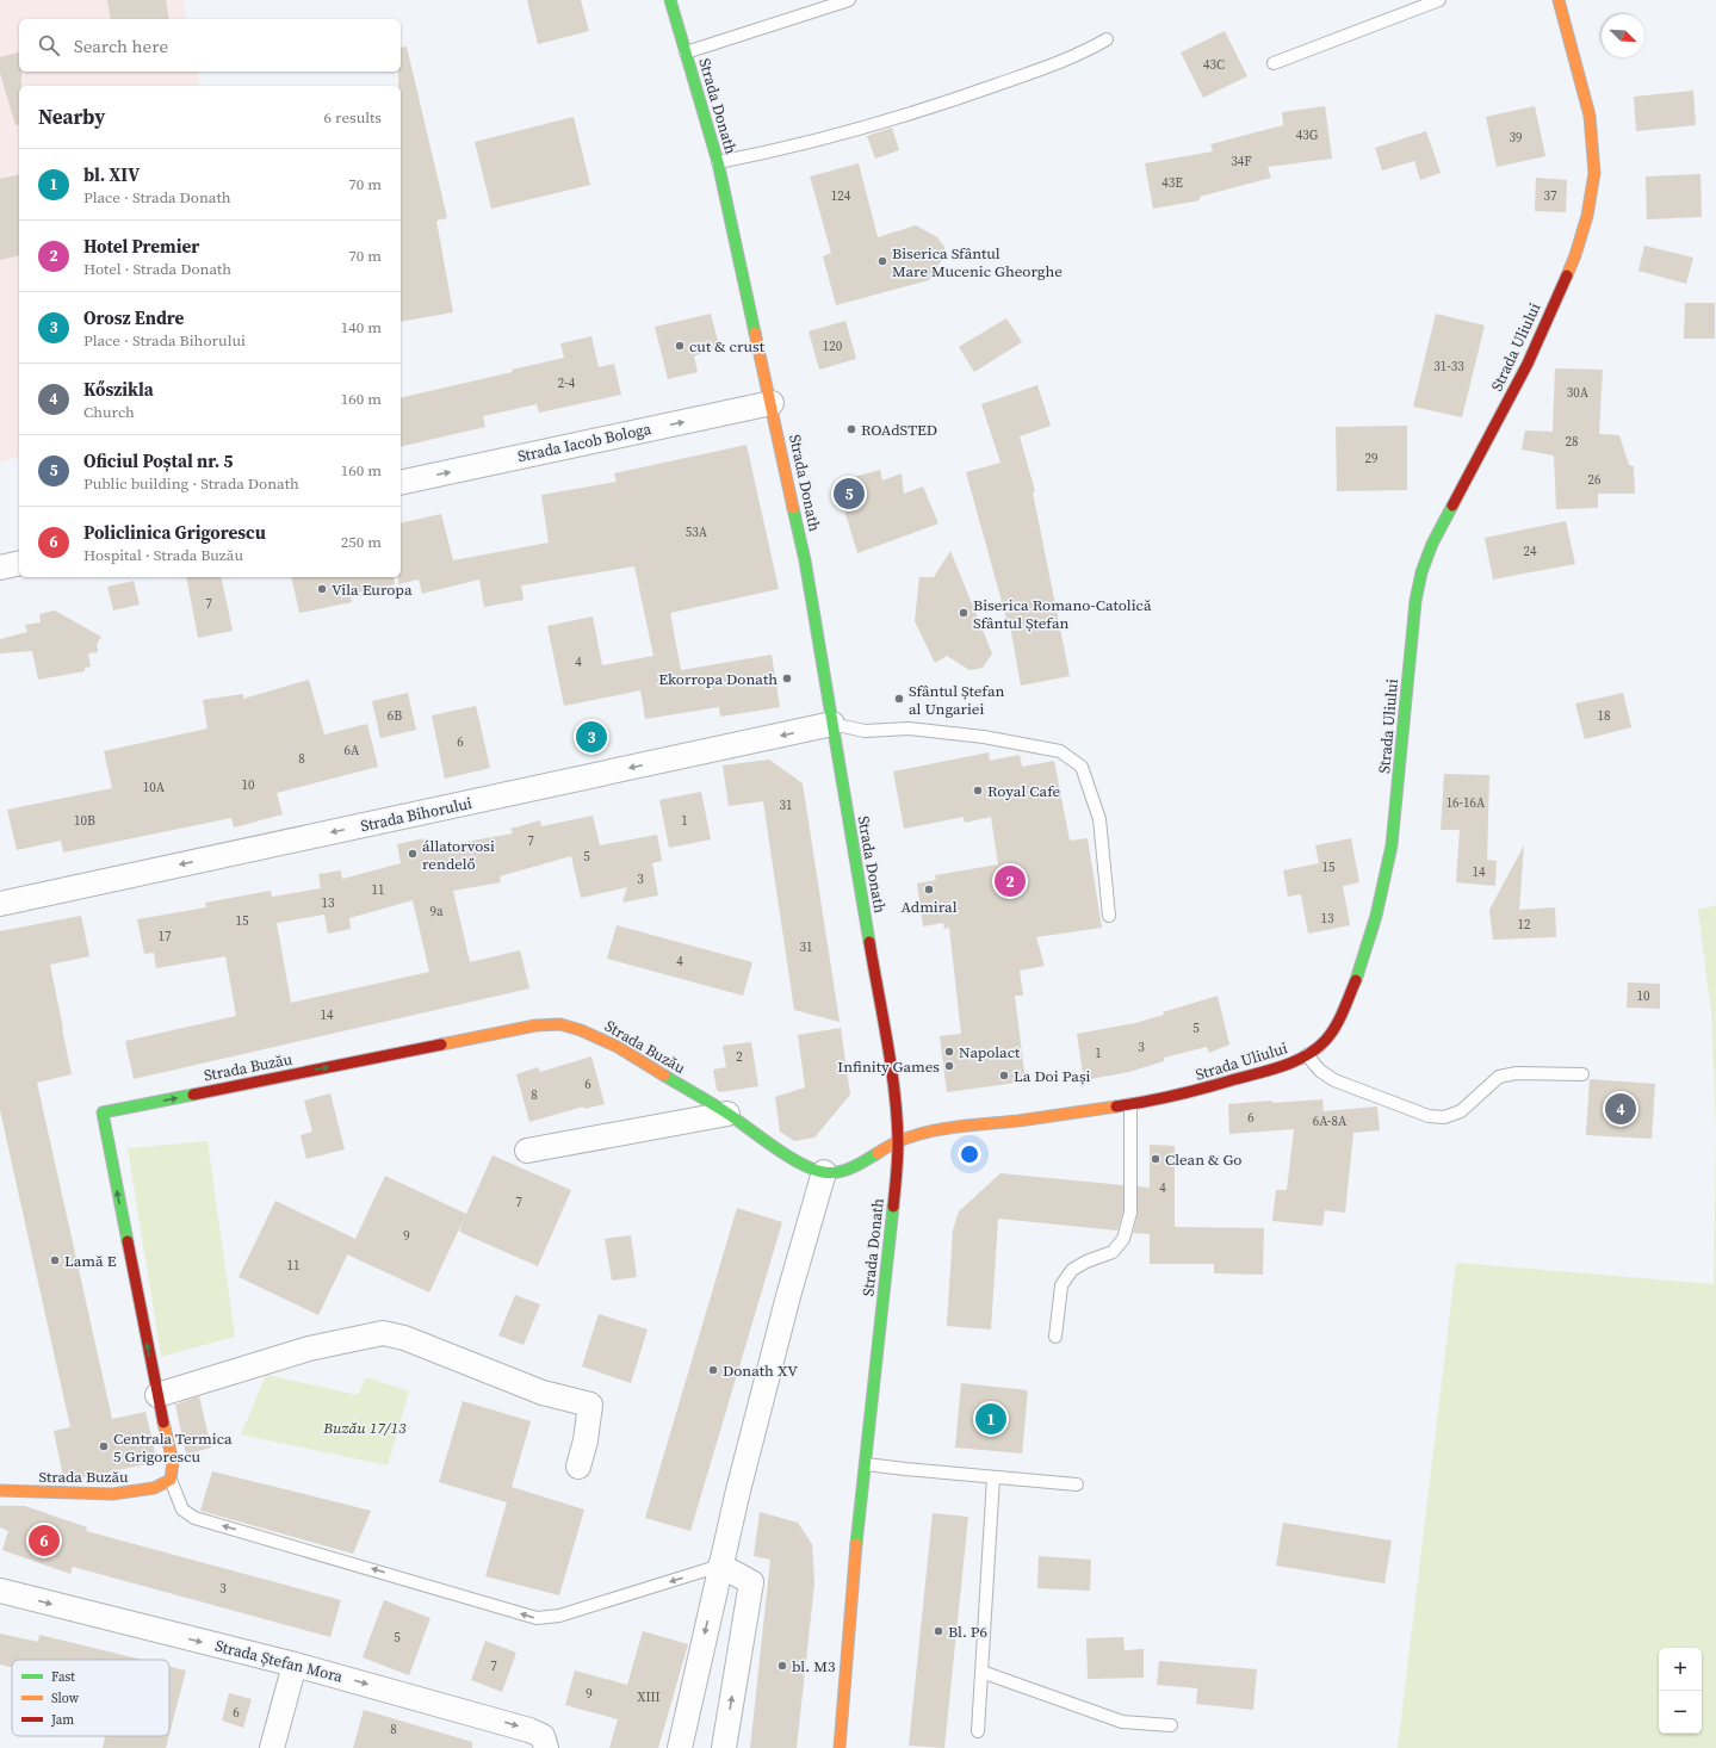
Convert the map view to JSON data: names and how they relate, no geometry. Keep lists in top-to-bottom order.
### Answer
{
  "streets": {
    "street": [
      "Strada Donath",
      "Strada Uliului",
      "Strada Iacob Bologa",
      "Strada Bihorului",
      "Strada Buzău",
      "Strada Ștefan Mora"
    ]
  },
  "crossings": [
    ["Strada Donath", "Strada Uliului"],
    ["Strada Donath", "Strada Iacob Bologa"],
    ["Strada Donath", "Strada Bihorului"]
  ],
  "one_way": ["Strada Iacob Bologa", "Strada Bihorului", "Strada Ștefan Mora"],
  "parks": ["Buzău 17/13"],
  "places": [
    "Biserica Sfântul Mare Mucenic Gheorghe",
    "cut & crust",
    "ROAdSTED",
    "Vila Europa",
    "Biserica Romano-Catolică Sfântul Ștefan",
    "Ekorropa Donath",
    "Sfântul Ștefan al Ungariei",
    "Royal Cafe",
    "állatorvosi rendelő",
    "Admiral",
    "Napolact",
    "Infinity Games",
    "La Doi Pași",
    "Clean & Go",
    "Lamă E",
    "Donath XV",
    "Centrala Termica 5 Grigorescu",
    "Bl. P6",
    "bl. M3"
  ],
  "house_numbers": [
    "43C",
    "43G",
    "39",
    "34F",
    "43E",
    "124",
    "37",
    "120",
    "31-33",
    "2-4",
    "30A",
    "28",
    "29",
    "26",
    "53A",
    "24",
    "7",
    "4",
    "6B",
    "18",
    "6",
    "6A",
    "8",
    "10",
    "10A",
    "16-16A",
    "31",
    "10B",
    "1",
    "7",
    "5",
    "15",
    "14",
    "3",
    "11",
    "13",
    "9a",
    "13",
    "15",
    "12",
    "17",
    "31",
    "4",
    "10",
    "14",
    "5",
    "3",
    "1",
    "2",
    "6",
    "8",
    "6",
    "6A-8A",
    "4",
    "7",
    "9",
    "11",
    "3",
    "5",
    "7",
    "9",
    "XIII",
    "6",
    "8"
  ],
  "legend": ["Fast", "Slow", "Jam"],
  "north": "bottom right",
  "page": {
    "search": "Search here",
    "heading": ["Nearby", "6 results"],
    "list": [
      {
        "mark": "1",
        "name": "bl. XIV",
        "note": "Place · Strada Donath",
        "value": "70 m"
      },
      {
        "mark": "2",
        "name": "Hotel Premier",
        "note": "Hotel · Strada Donath",
        "value": "70 m"
      },
      {
        "mark": "3",
        "name": "Orosz Endre",
        "note": "Place · Strada Bihorului",
        "value": "140 m"
      },
      {
        "mark": "4",
        "name": "Kőszikla",
        "note": "Church",
        "value": "160 m"
      },
      {
        "mark": "5",
        "name": "Oficiul Poștal nr. 5",
        "note": "Public building · Strada Donath",
        "value": "160 m"
      },
      {
        "mark": "6",
        "name": "Policlinica Grigorescu",
        "note": "Hospital · Strada Buzău",
        "value": "250 m"
      }
    ],
    "pins": [
      "5",
      "3",
      "2",
      "4",
      "1",
      "6"
    ],
    "map_buttons": ["+", "−"]
  }
}
